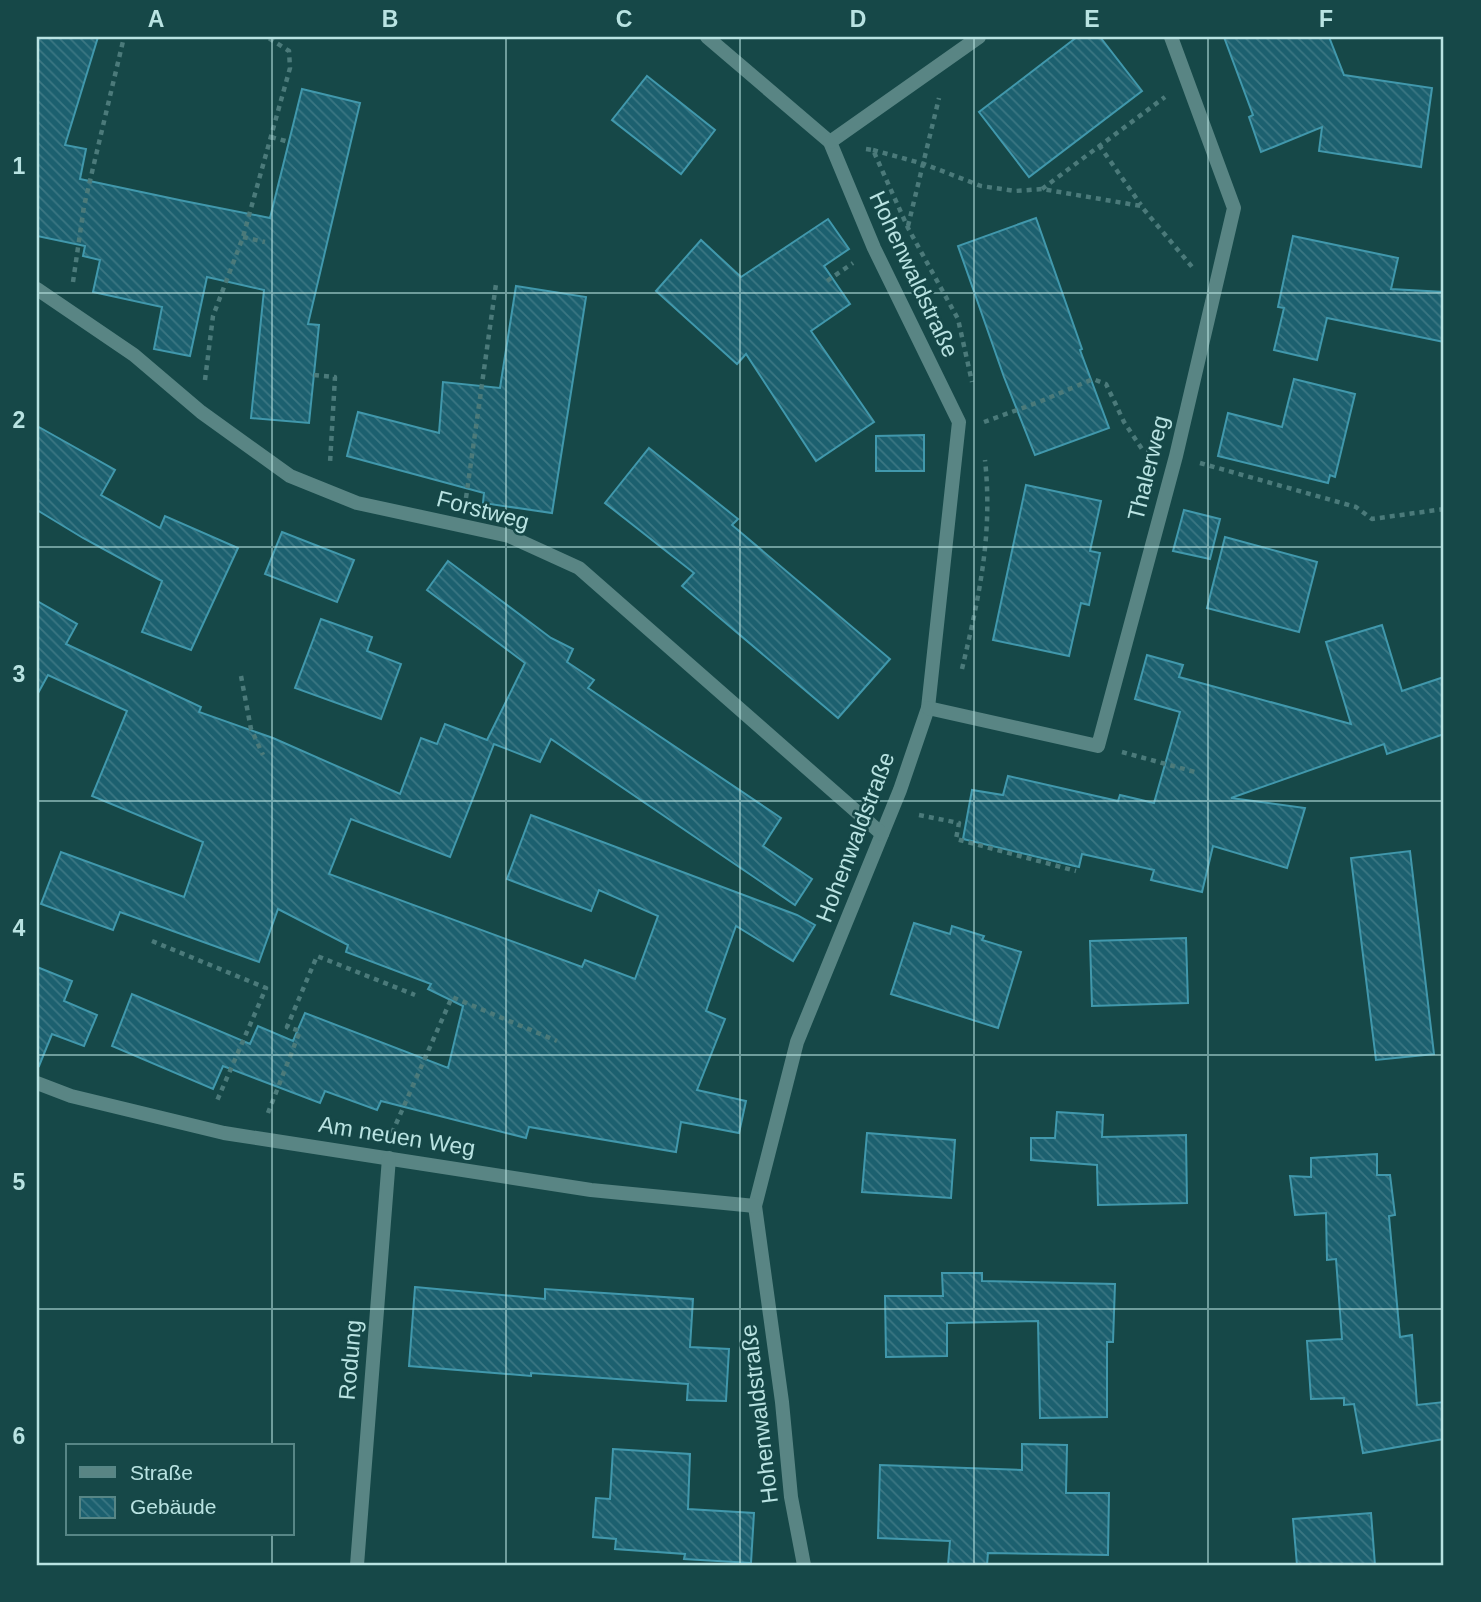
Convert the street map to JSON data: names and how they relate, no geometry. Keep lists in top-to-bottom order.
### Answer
{
  "streets": {
    "street": [
      "Hohenwaldstraße",
      "Thalerweg",
      "Forstweg",
      "Am neuen Weg",
      "Rodung"
    ]
  },
  "crossings": [
    ["Hohenwaldstraße", "Forstweg"],
    ["Hohenwaldstraße", "Am neuen Weg"],
    ["Am neuen Weg", "Rodung"]
  ],
  "legend": ["Straße", "Gebäude"],
  "grid": {
    "columns": [
      "A",
      "B",
      "C",
      "D",
      "E",
      "F"
    ],
    "rows": [
      "1",
      "2",
      "3",
      "4",
      "5",
      "6"
    ]
  }
}
